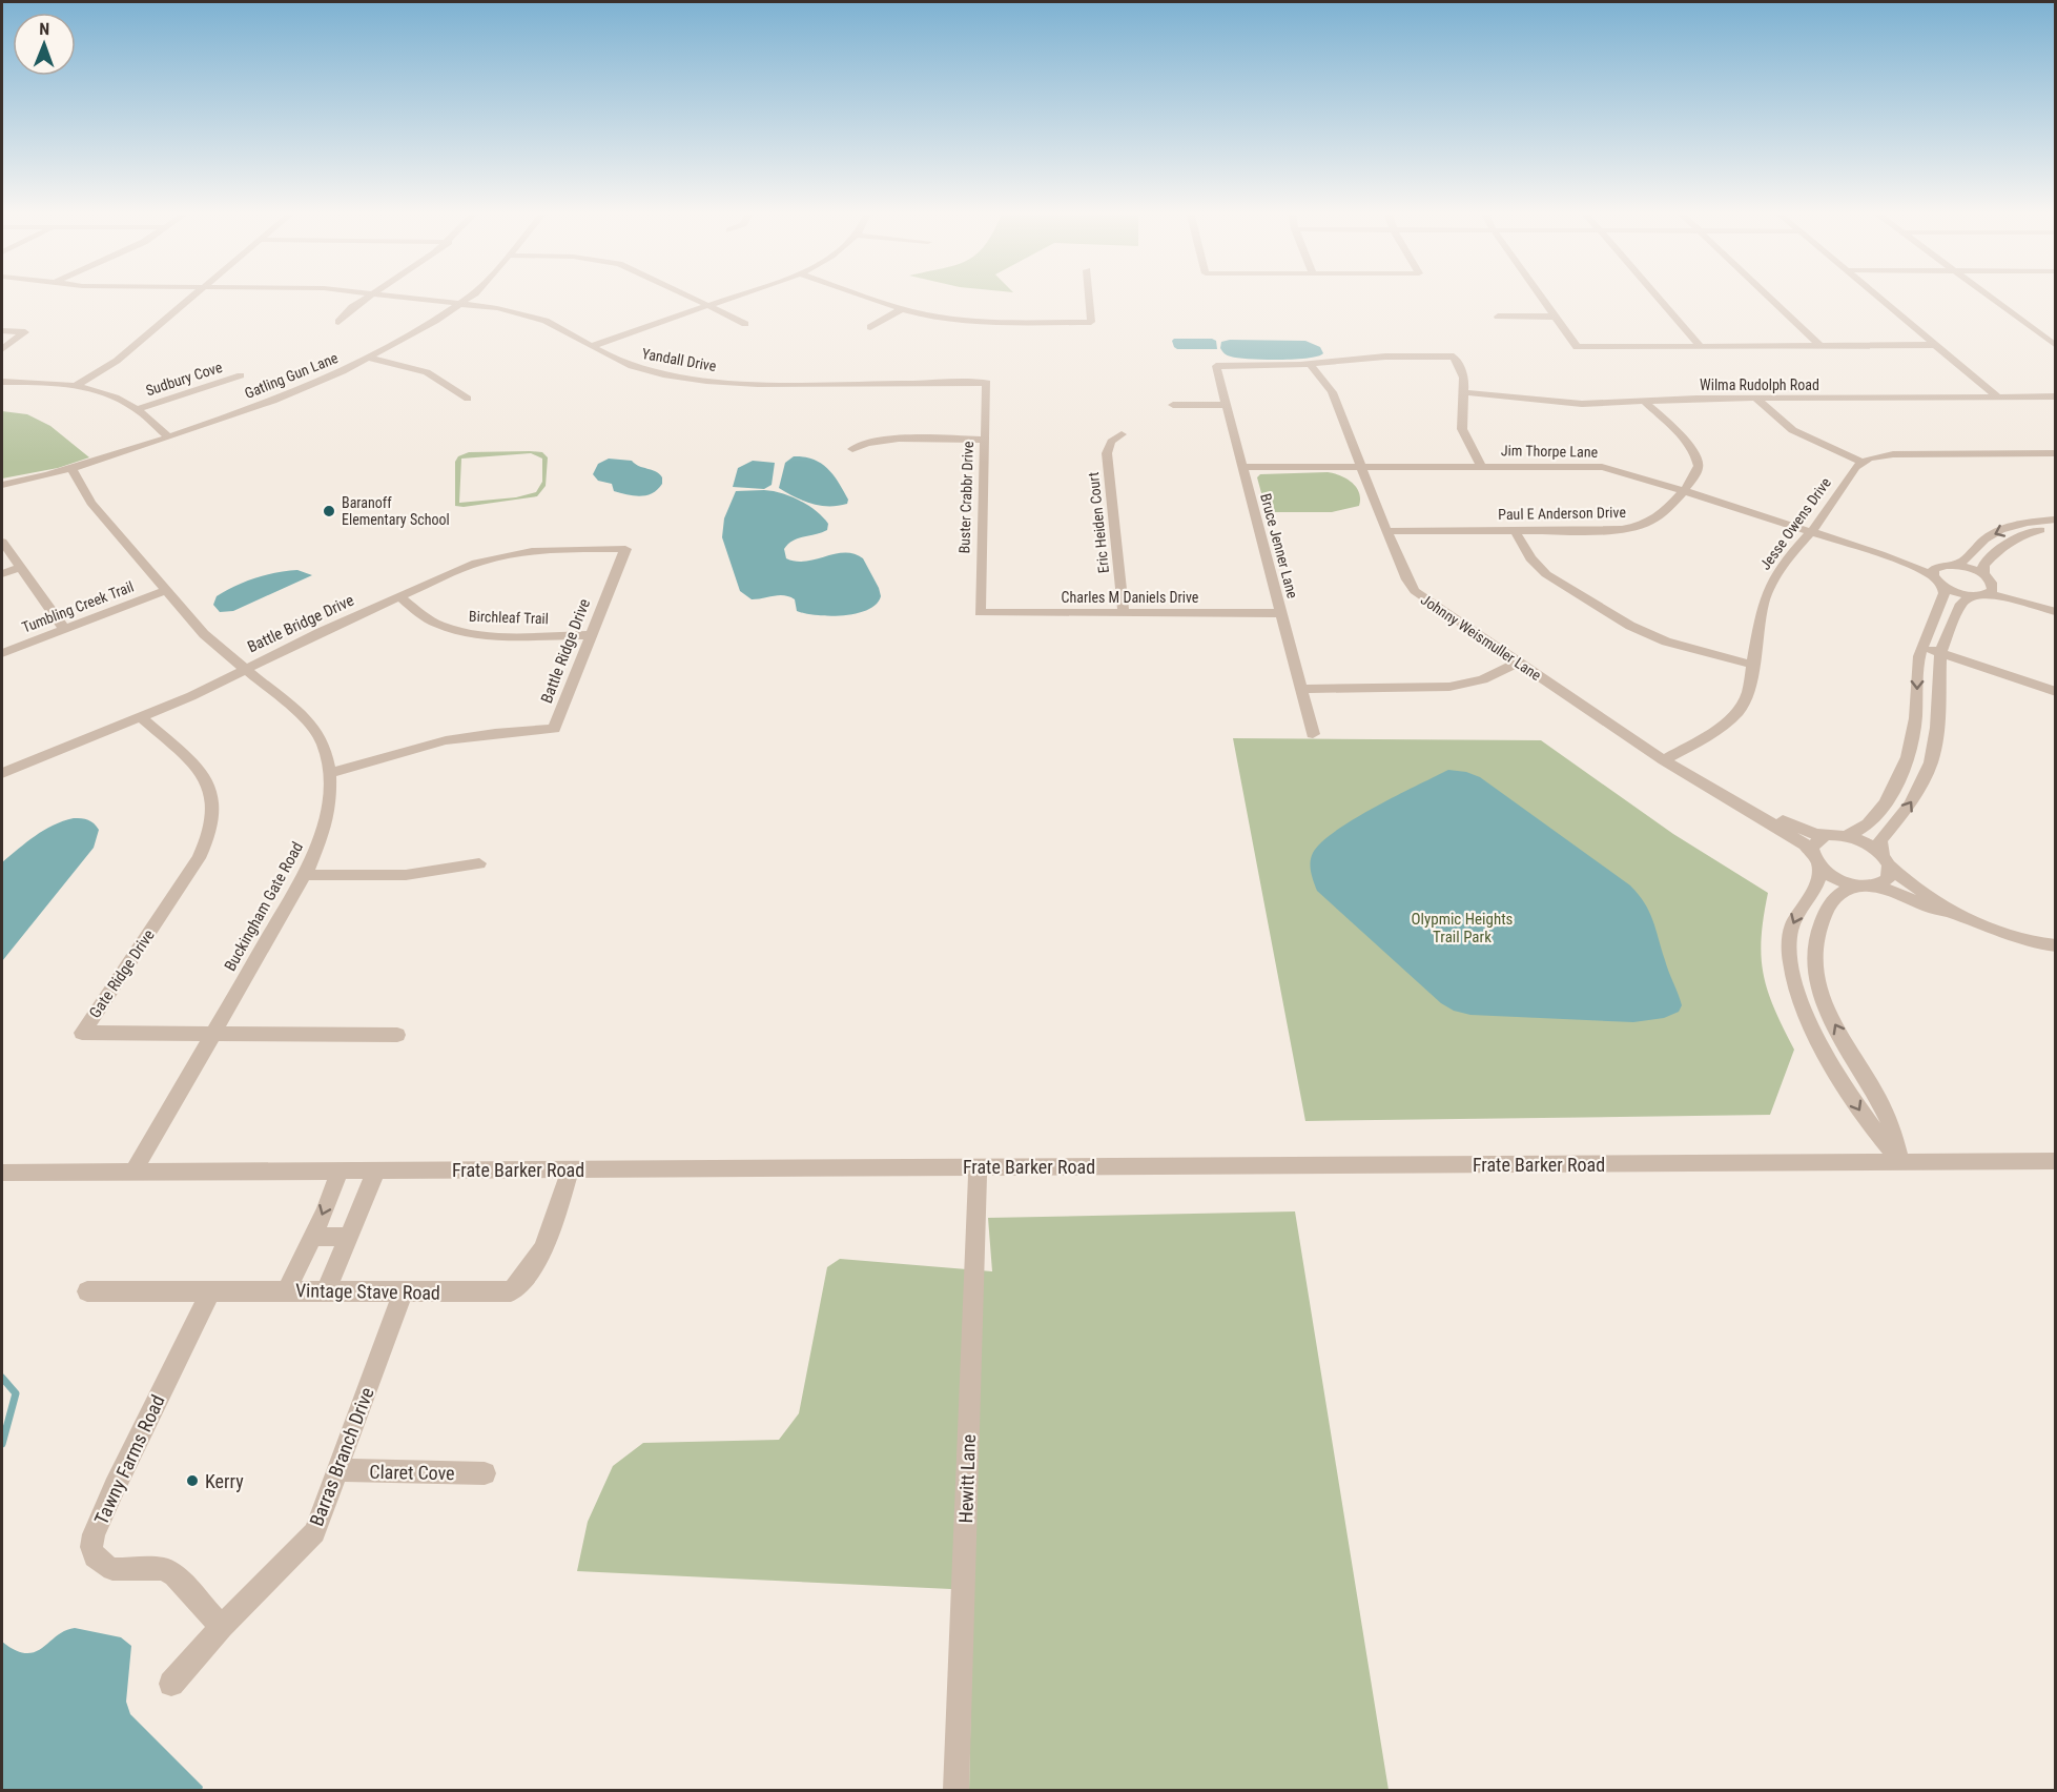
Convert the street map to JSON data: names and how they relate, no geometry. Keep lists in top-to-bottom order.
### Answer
{
  "streets": {
    "street": [
      "Yandall Drive",
      "Gatling Gun Lane",
      "Sudbury Cove",
      "Wilma Rudolph Road",
      "Jim Thorpe Lane",
      "Buster Crabbr Drive",
      "Paul E Anderson Drive",
      "Eric Heiden Court",
      "Jesse Owens Drive",
      "Bruce Jenner Lane",
      "Charles M Daniels Drive",
      "Tumbling Creek Trail",
      "Birchleaf Trail",
      "Battle Bridge Drive",
      "Johnny Weismuller Lane",
      "Battle Ridge Drive",
      "Buckingham Gate Road",
      "Gate Ridge Drive",
      "Frate Barker Road",
      "Vintage Stave Road",
      "Barras Branch Drive",
      "Tawny Farms Road",
      "Claret Cove",
      "Hewitt Lane"
    ]
  },
  "crossings": [
    ["Yandall Drive", "Gatling Gun Lane"],
    ["Yandall Drive", "Buster Crabbr Drive"],
    ["Gatling Gun Lane", "Buckingham Gate Road"],
    ["Wilma Rudolph Road", "Paul E Anderson Drive"],
    ["Jim Thorpe Lane", "Paul E Anderson Drive"],
    ["Jim Thorpe Lane", "Jesse Owens Drive"],
    ["Jim Thorpe Lane", "Bruce Jenner Lane"],
    ["Jim Thorpe Lane", "Johnny Weismuller Lane"],
    ["Buster Crabbr Drive", "Charles M Daniels Drive"],
    ["Paul E Anderson Drive", "Johnny Weismuller Lane"],
    ["Eric Heiden Court", "Charles M Daniels Drive"],
    ["Jesse Owens Drive", "Johnny Weismuller Lane"],
    ["Bruce Jenner Lane", "Charles M Daniels Drive"],
    ["Bruce Jenner Lane", "Johnny Weismuller Lane"],
    ["Tumbling Creek Trail", "Buckingham Gate Road"],
    ["Birchleaf Trail", "Battle Bridge Drive"],
    ["Birchleaf Trail", "Battle Ridge Drive"],
    ["Battle Bridge Drive", "Battle Ridge Drive"],
    ["Battle Bridge Drive", "Buckingham Gate Road"],
    ["Battle Bridge Drive", "Gate Ridge Drive"],
    ["Battle Ridge Drive", "Buckingham Gate Road"],
    ["Buckingham Gate Road", "Gate Ridge Drive"],
    ["Buckingham Gate Road", "Frate Barker Road"],
    ["Frate Barker Road", "Vintage Stave Road"],
    ["Frate Barker Road", "Hewitt Lane"],
    ["Vintage Stave Road", "Barras Branch Drive"],
    ["Vintage Stave Road", "Tawny Farms Road"],
    ["Barras Branch Drive", "Tawny Farms Road"],
    ["Barras Branch Drive", "Claret Cove"]
  ],
  "parks": ["Olypmic Heights Trail Park"],
  "places": ["Baranoff Elementary School", "Kerry"],
  "north": "top"
}
